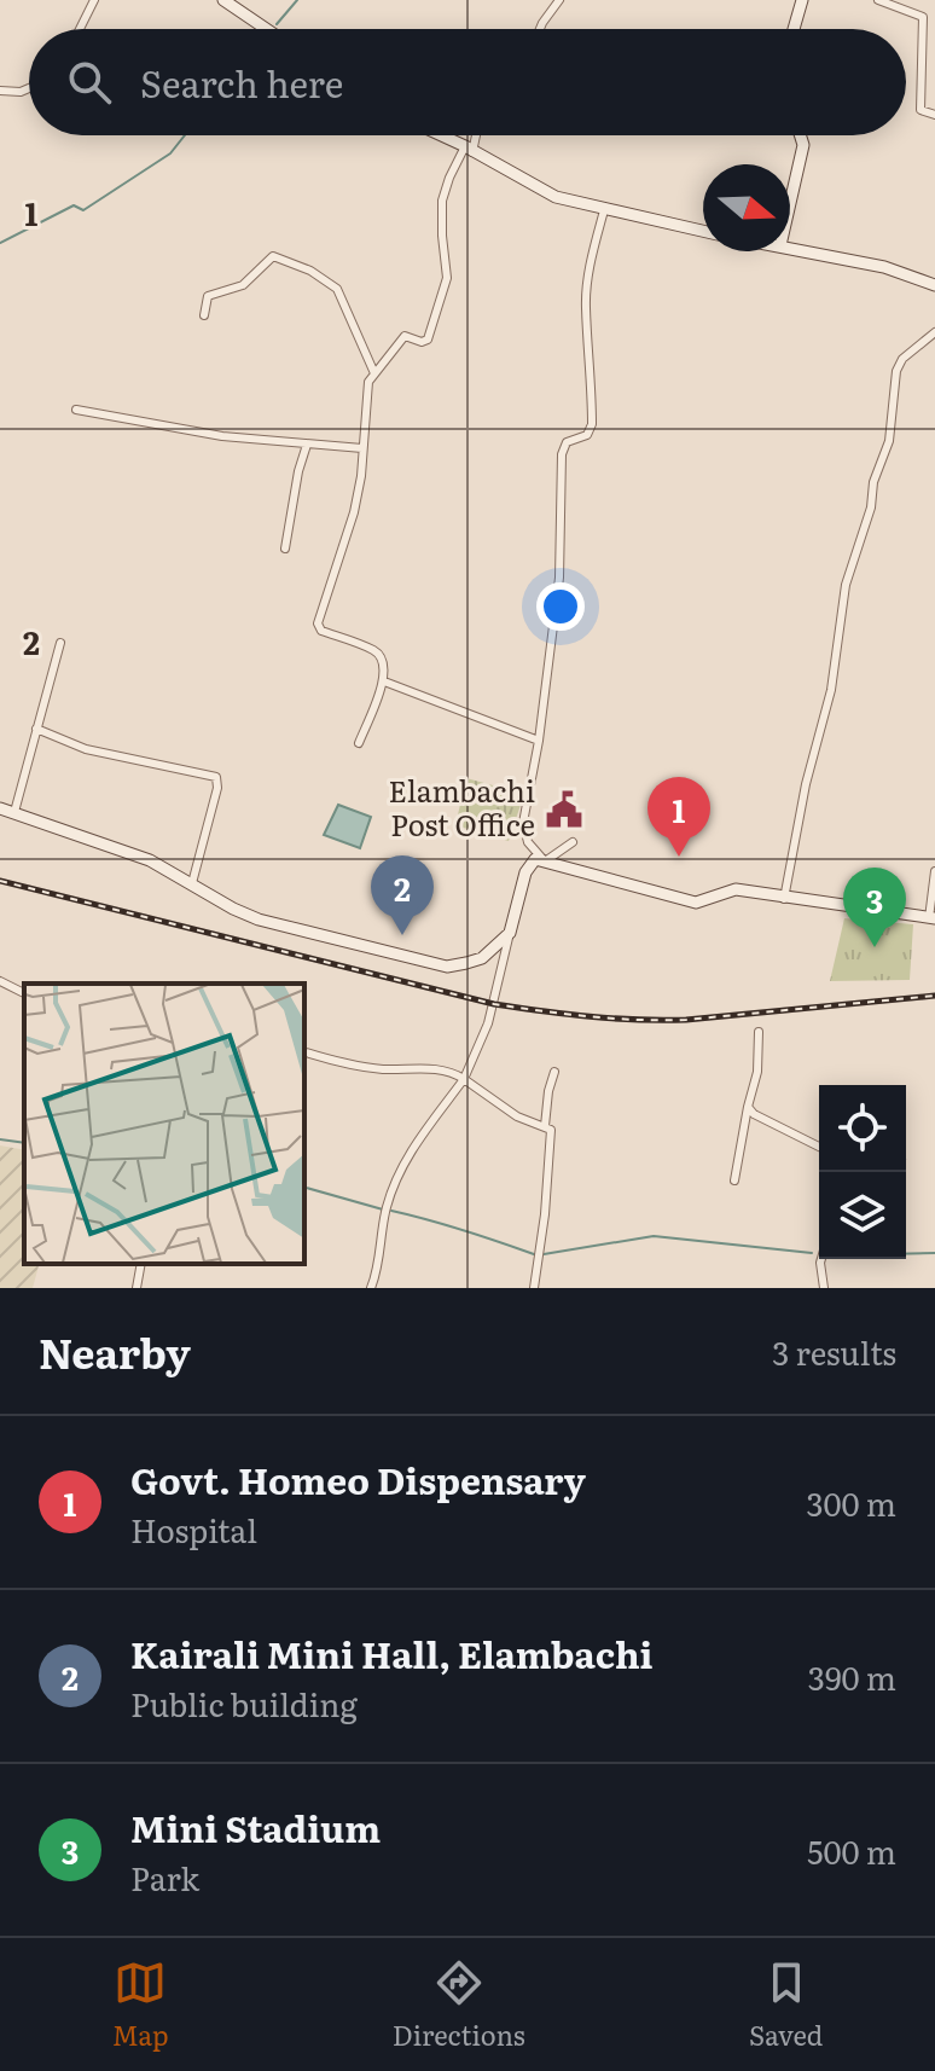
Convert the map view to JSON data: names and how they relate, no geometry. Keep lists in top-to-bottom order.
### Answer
{
  "places": {
    "public building": ["Elambachi Post Office"]
  },
  "north": "right",
  "page": {
    "search": "Search here",
    "pins": ["1", "2", "3"],
    "heading": ["Nearby", "3 results"],
    "list": [
      {
        "mark": "1",
        "name": "Govt. Homeo Dispensary",
        "note": "Hospital",
        "value": "300 m"
      },
      {
        "mark": "2",
        "name": "Kairali Mini Hall, Elambachi",
        "note": "Public building",
        "value": "390 m"
      },
      {
        "mark": "3",
        "name": "Mini Stadium",
        "note": "Park",
        "value": "500 m"
      }
    ],
    "nav": ["Map", "Directions", "Saved"]
  },
  "grid": {
    "rows": ["1", "2"]
  }
}
